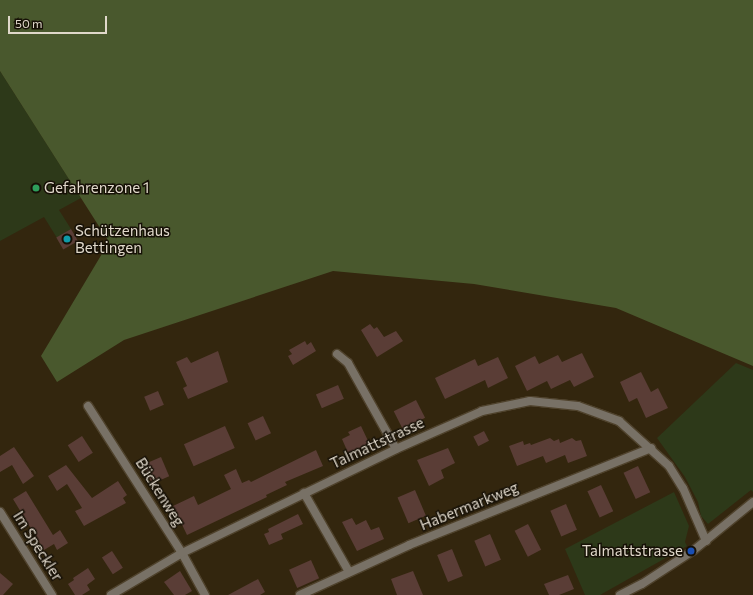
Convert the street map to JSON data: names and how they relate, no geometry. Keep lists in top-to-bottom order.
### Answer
{
  "streets": {
    "street": [
      "Talmattstrasse",
      "Bückenweg",
      "Habermarkweg",
      "Im Speckler"
    ]
  },
  "crossings": [
    ["Talmattstrasse", "Bückenweg"],
    ["Talmattstrasse", "Habermarkweg"]
  ],
  "places": ["Gefahrenzone 1", "Schützenhaus Bettingen", "Talmattstrasse"],
  "scale_bar": "50 m"
}
